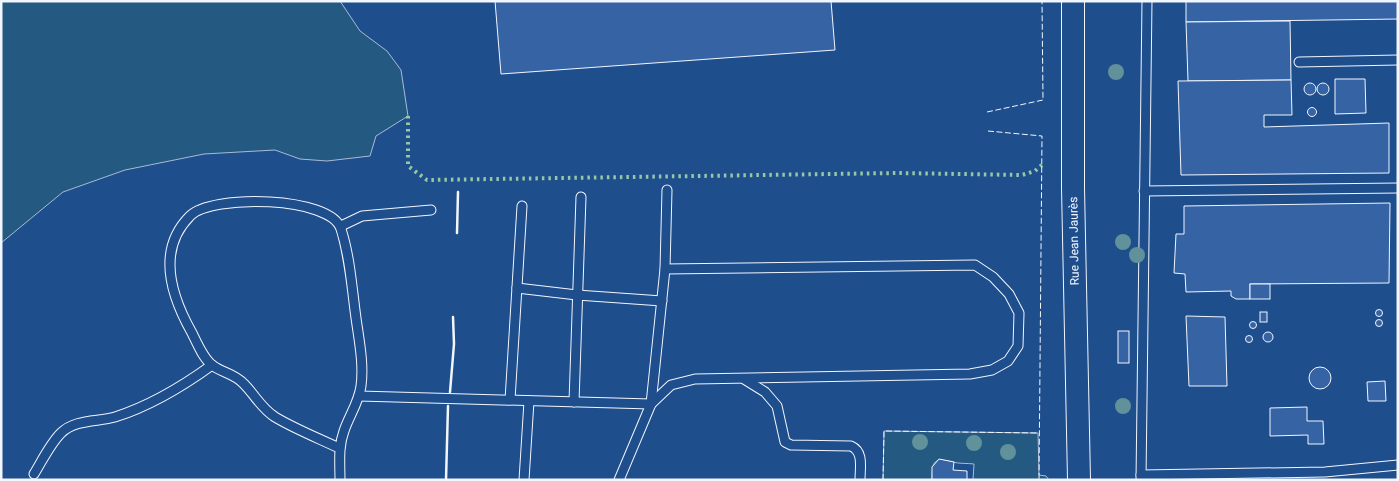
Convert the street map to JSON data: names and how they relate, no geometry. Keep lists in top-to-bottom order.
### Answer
{
  "streets": {
    "street": ["Rue Jean Jaurès"]
  }
}
